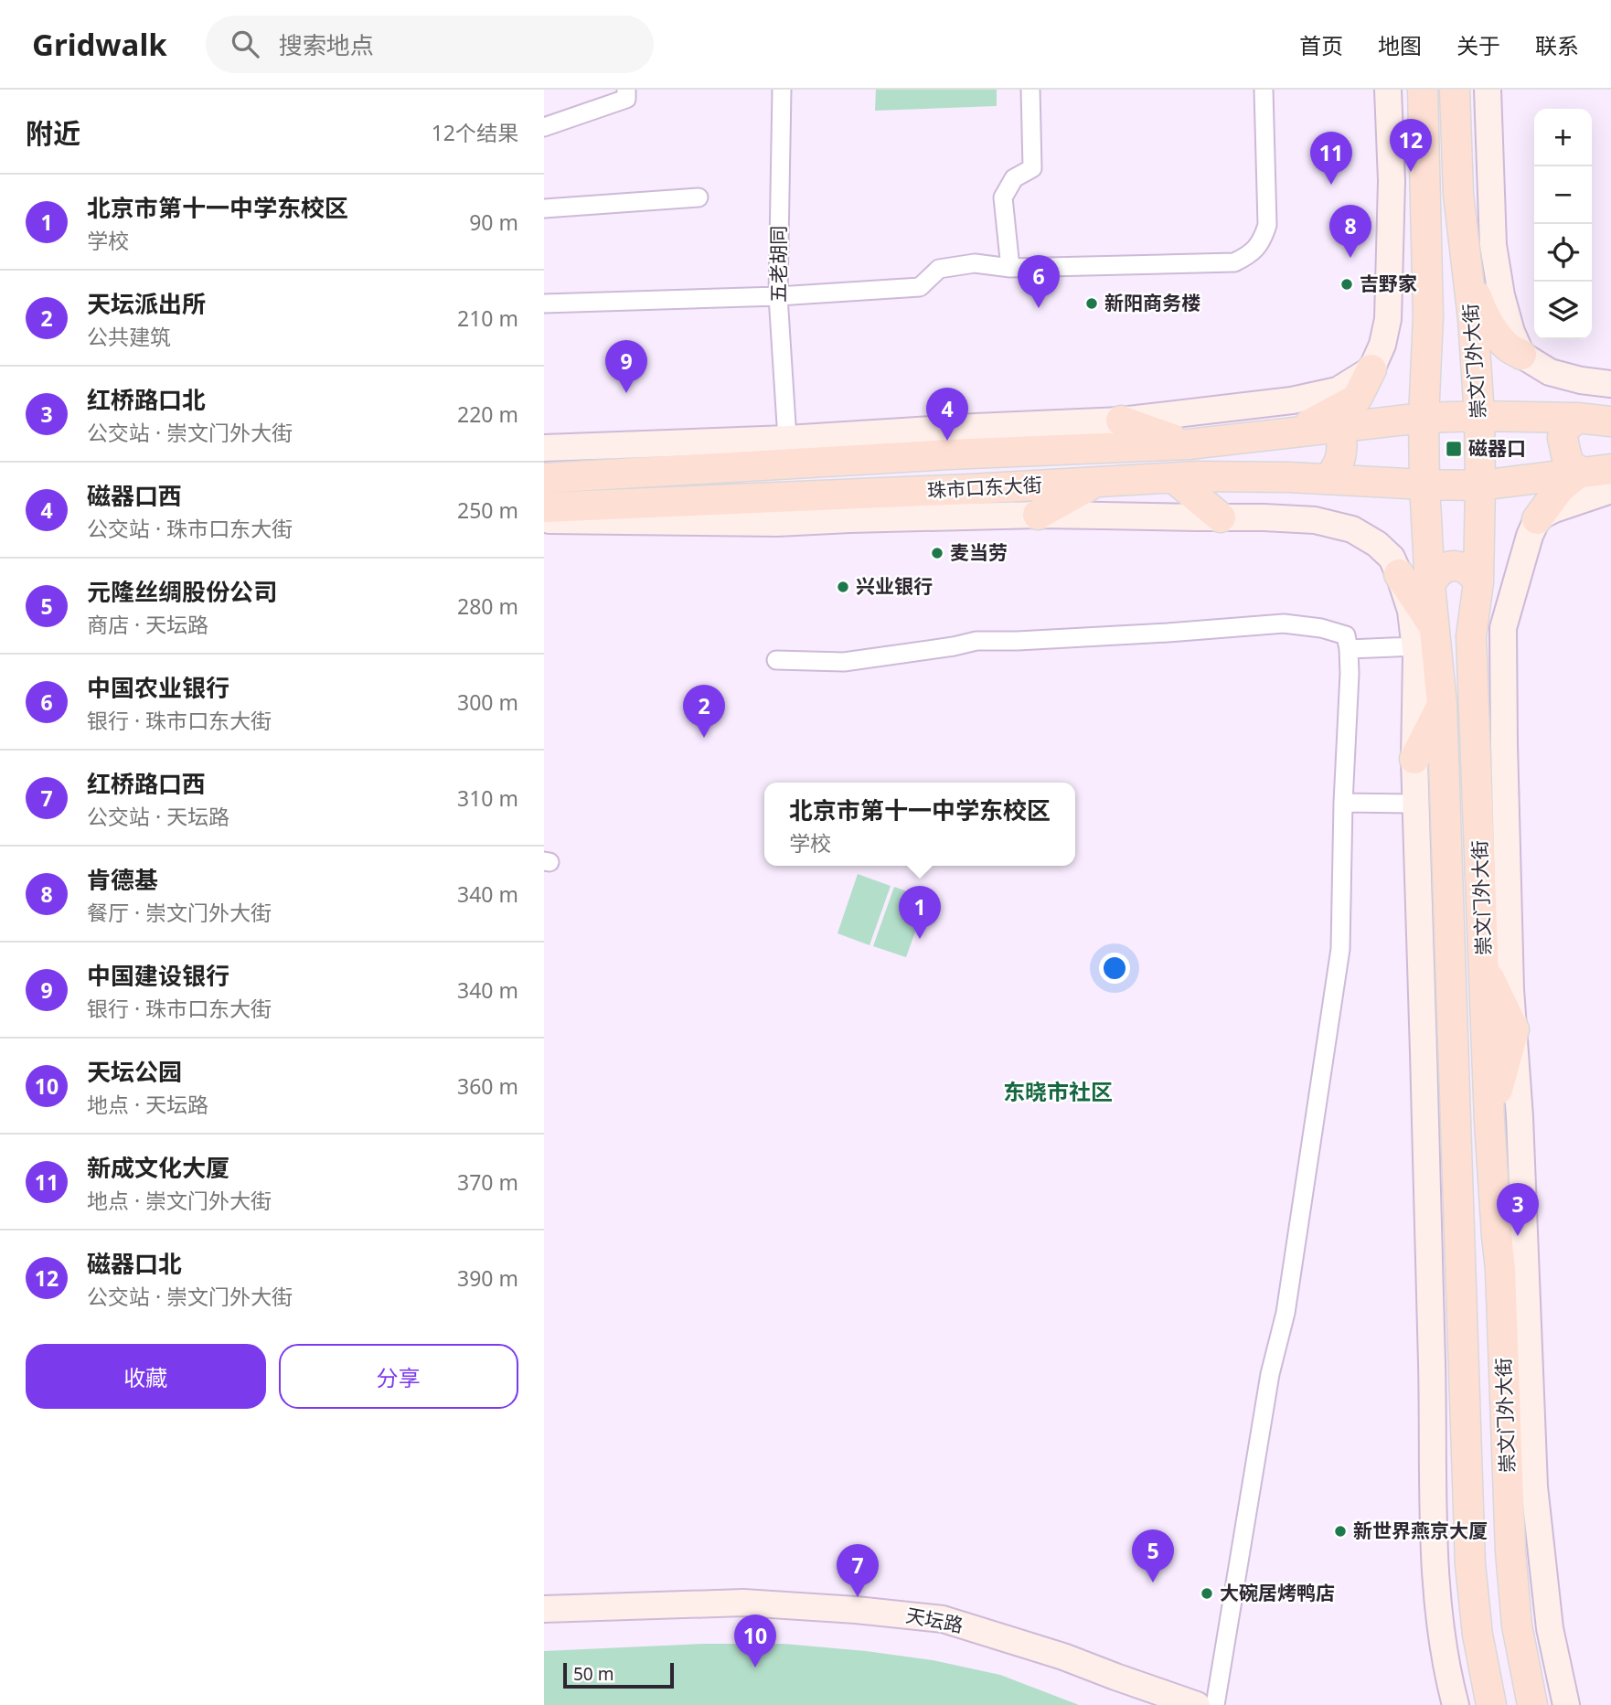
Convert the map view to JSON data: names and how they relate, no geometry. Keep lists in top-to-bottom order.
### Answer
{
  "streets": {
    "main road": ["崇文门外大街", "珠市口东大街"],
    "street": ["五老胡同", "天坛路"]
  },
  "crossings": [
    ["崇文门外大街", "珠市口东大街"]
  ],
  "districts": ["东晓市社区"],
  "places": {
    "other": [
      "吉野家",
      "新阳商务楼",
      "麦当劳",
      "兴业银行",
      "新世界燕京大厦",
      "大碗居烤鸭店"
    ],
    "transit": ["磁器口"]
  },
  "scale_bar": "50 m",
  "page": {
    "header": "Gridwalk",
    "search": "搜索地点",
    "nav": [
      "首页",
      "地图",
      "关于",
      "联系"
    ],
    "heading": ["附近", "12个结果"],
    "map_buttons": ["+", "−"],
    "pins": [
      "12",
      "11",
      "8",
      "6",
      "9",
      "4",
      "2",
      "1",
      "3",
      "5",
      "7",
      "10"
    ],
    "list": [
      {
        "mark": "1",
        "name": "北京市第十一中学东校区",
        "note": "学校",
        "value": "90 m"
      },
      {
        "mark": "2",
        "name": "天坛派出所",
        "note": "公共建筑",
        "value": "210 m"
      },
      {
        "mark": "3",
        "name": "红桥路口北",
        "note": "公交站 · 崇文门外大街",
        "value": "220 m"
      },
      {
        "mark": "4",
        "name": "磁器口西",
        "note": "公交站 · 珠市口东大街",
        "value": "250 m"
      },
      {
        "mark": "5",
        "name": "元隆丝绸股份公司",
        "note": "商店 · 天坛路",
        "value": "280 m"
      },
      {
        "mark": "6",
        "name": "中国农业银行",
        "note": "银行 · 珠市口东大街",
        "value": "300 m"
      },
      {
        "mark": "7",
        "name": "红桥路口西",
        "note": "公交站 · 天坛路",
        "value": "310 m"
      },
      {
        "mark": "8",
        "name": "肯德基",
        "note": "餐厅 · 崇文门外大街",
        "value": "340 m"
      },
      {
        "mark": "9",
        "name": "中国建设银行",
        "note": "银行 · 珠市口东大街",
        "value": "340 m"
      },
      {
        "mark": "10",
        "name": "天坛公园",
        "note": "地点 · 天坛路",
        "value": "360 m"
      },
      {
        "mark": "11",
        "name": "新成文化大厦",
        "note": "地点 · 崇文门外大街",
        "value": "370 m"
      },
      {
        "mark": "12",
        "name": "磁器口北",
        "note": "公交站 · 崇文门外大街",
        "value": "390 m"
      }
    ],
    "popup": ["北京市第十一中学东校区", "学校"],
    "buttons": ["收藏", "分享"],
    "scale": "50 m"
  }
}
